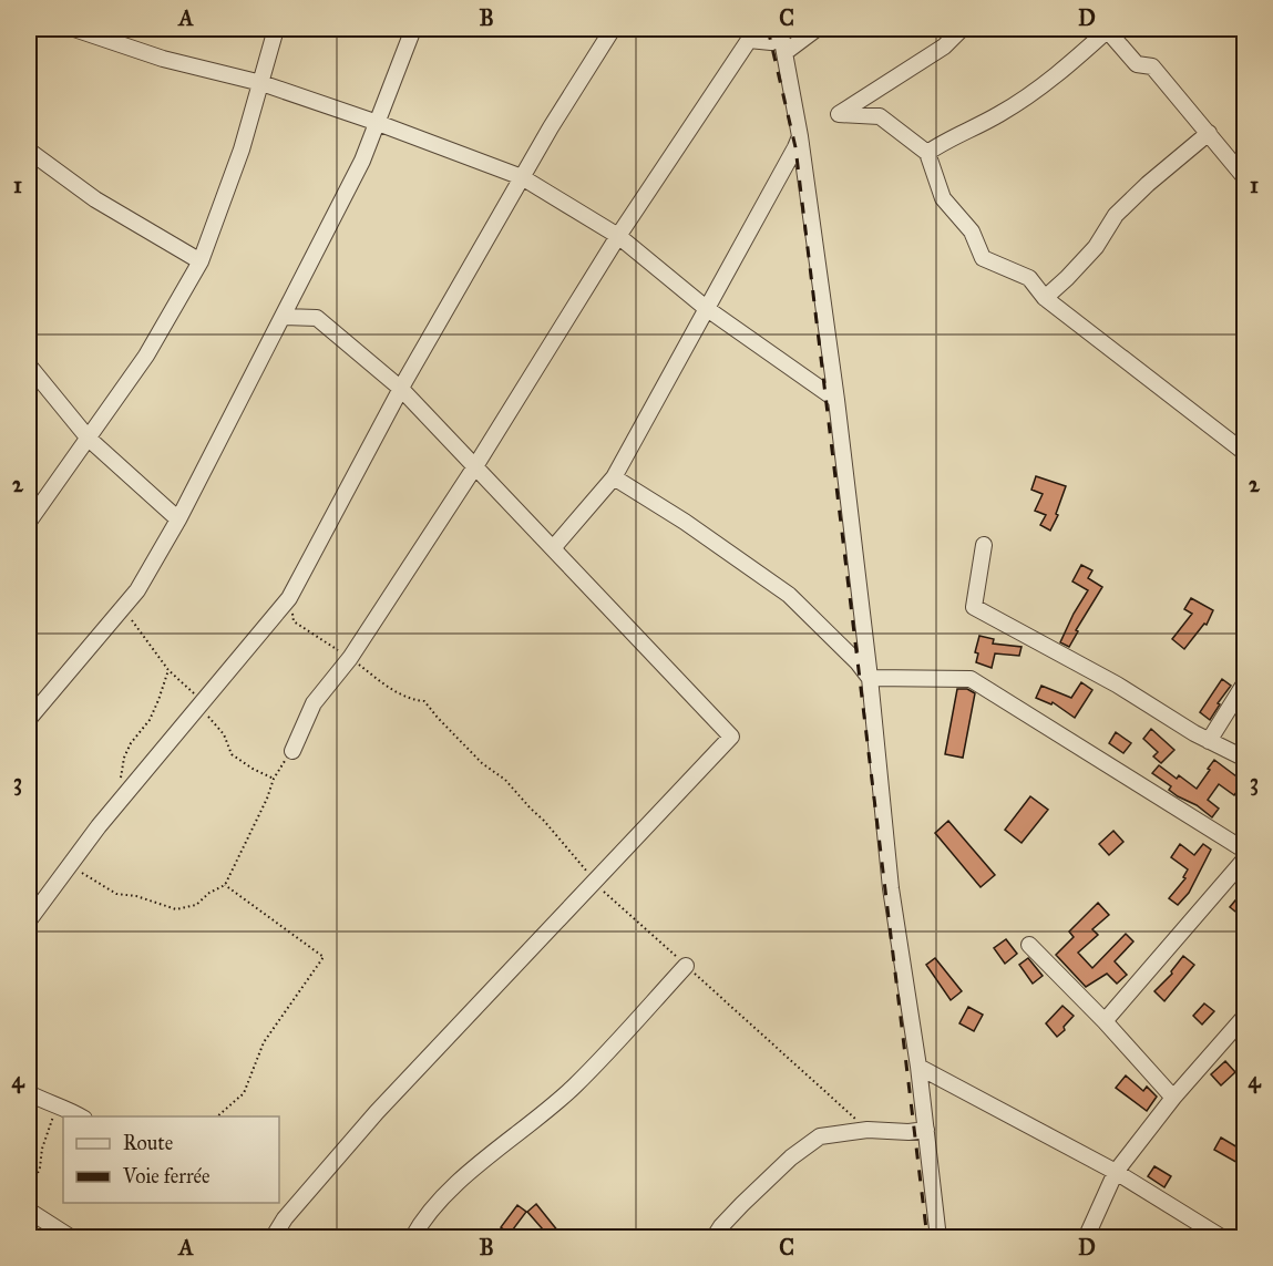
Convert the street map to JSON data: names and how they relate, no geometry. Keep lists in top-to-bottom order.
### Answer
{
  "legend": ["Route", "Voie ferrée"],
  "grid": {
    "columns": [
      "A",
      "B",
      "C",
      "D"
    ],
    "rows": [
      "1",
      "2",
      "3",
      "4"
    ]
  }
}
